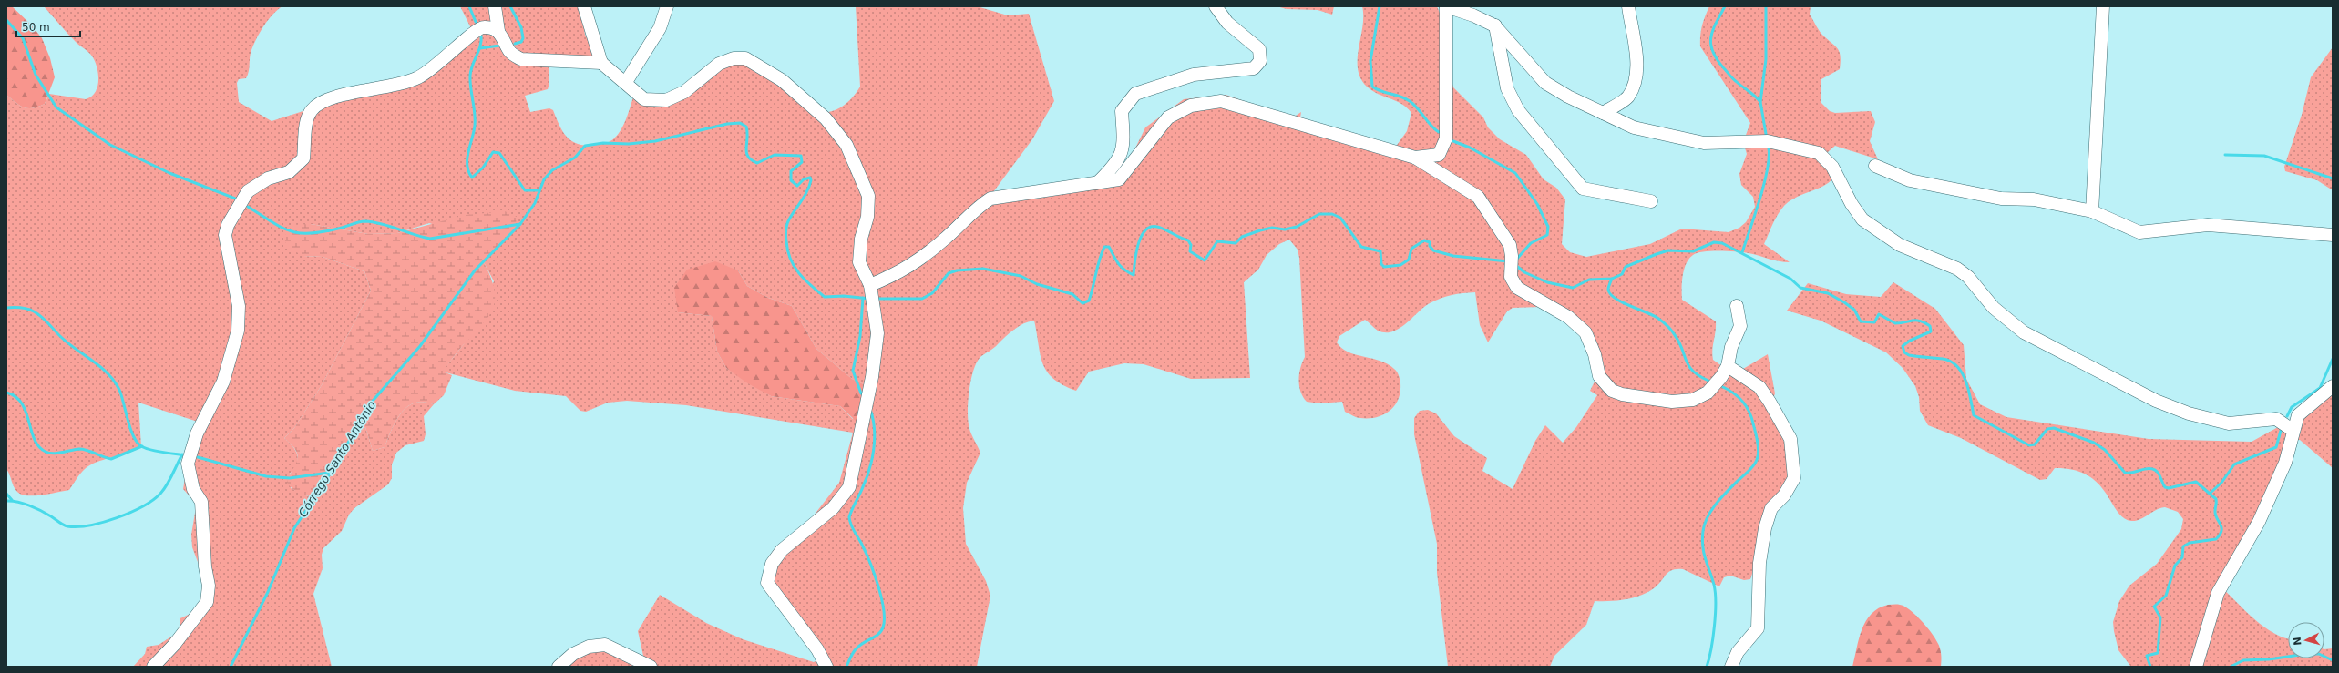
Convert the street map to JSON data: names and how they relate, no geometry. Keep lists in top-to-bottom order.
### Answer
{
  "water": ["Córrego Santo Antônio"],
  "scale_bar": "50 m",
  "north": "left"
}
